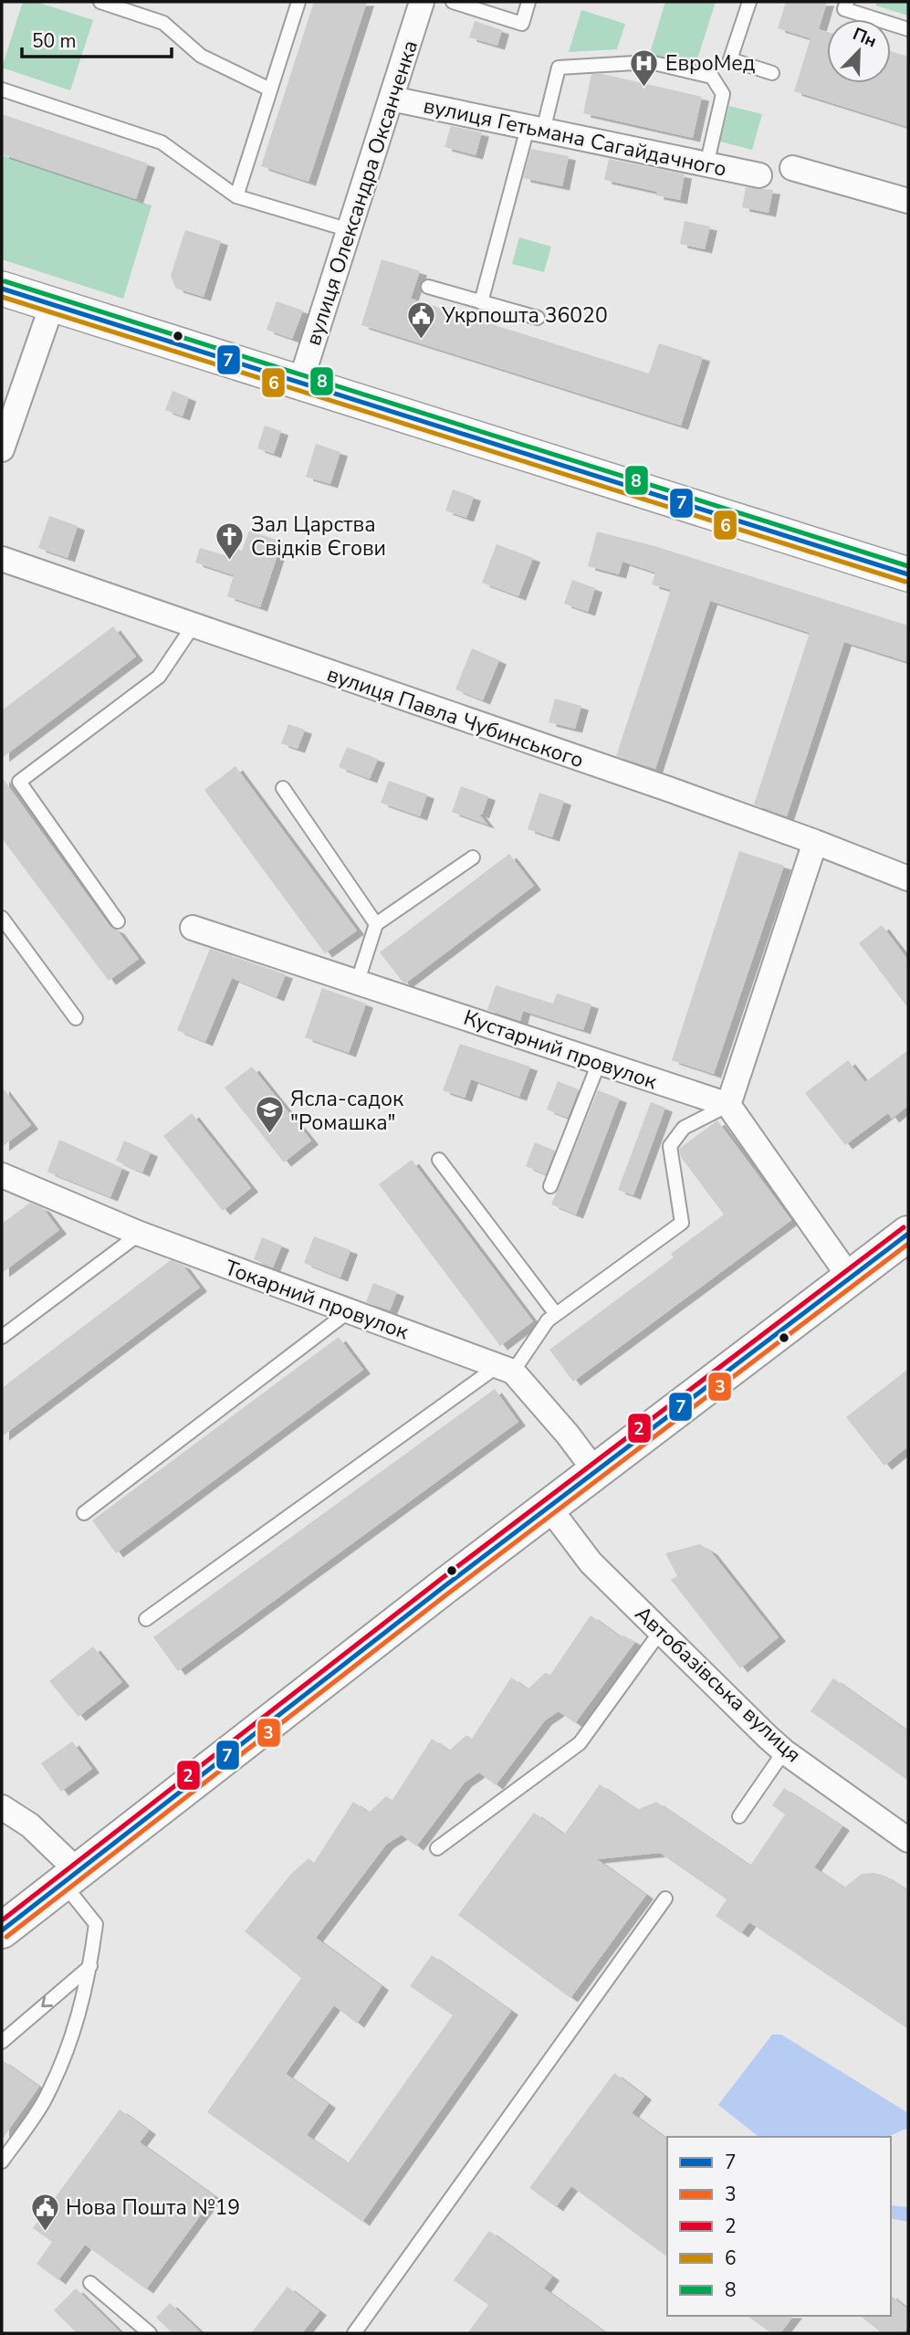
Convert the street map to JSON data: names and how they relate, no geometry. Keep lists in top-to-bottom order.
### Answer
{
  "streets": {
    "street": [
      "вулиця Гетьмана Сагайдачного",
      "вулиця Олександра Оксанченка",
      "вулиця Павла Чубинського",
      "Кустарний провулок",
      "Токарний провулок",
      "Автобазівська вулиця"
    ]
  },
  "crossings": [
    ["вулиця Гетьмана Сагайдачного", "вулиця Олександра Оксанченка"]
  ],
  "places": {
    "hospital": ["ЕвроМед"],
    "public building": ["Укрпошта 36020", "Нова Пошта №19"],
    "church": ["Зал Царства Cвідків Єгови"],
    "school or university": ["Ясла-садок \"Ромашка\""]
  },
  "lines": [
    "transit line 8",
    "transit line 7",
    "transit line 6",
    "transit line 2",
    "transit line 3"
  ],
  "legend": [
    "7",
    "3",
    "2",
    "6",
    "8"
  ],
  "scale_bar": "50 m",
  "north": "top right"
}
